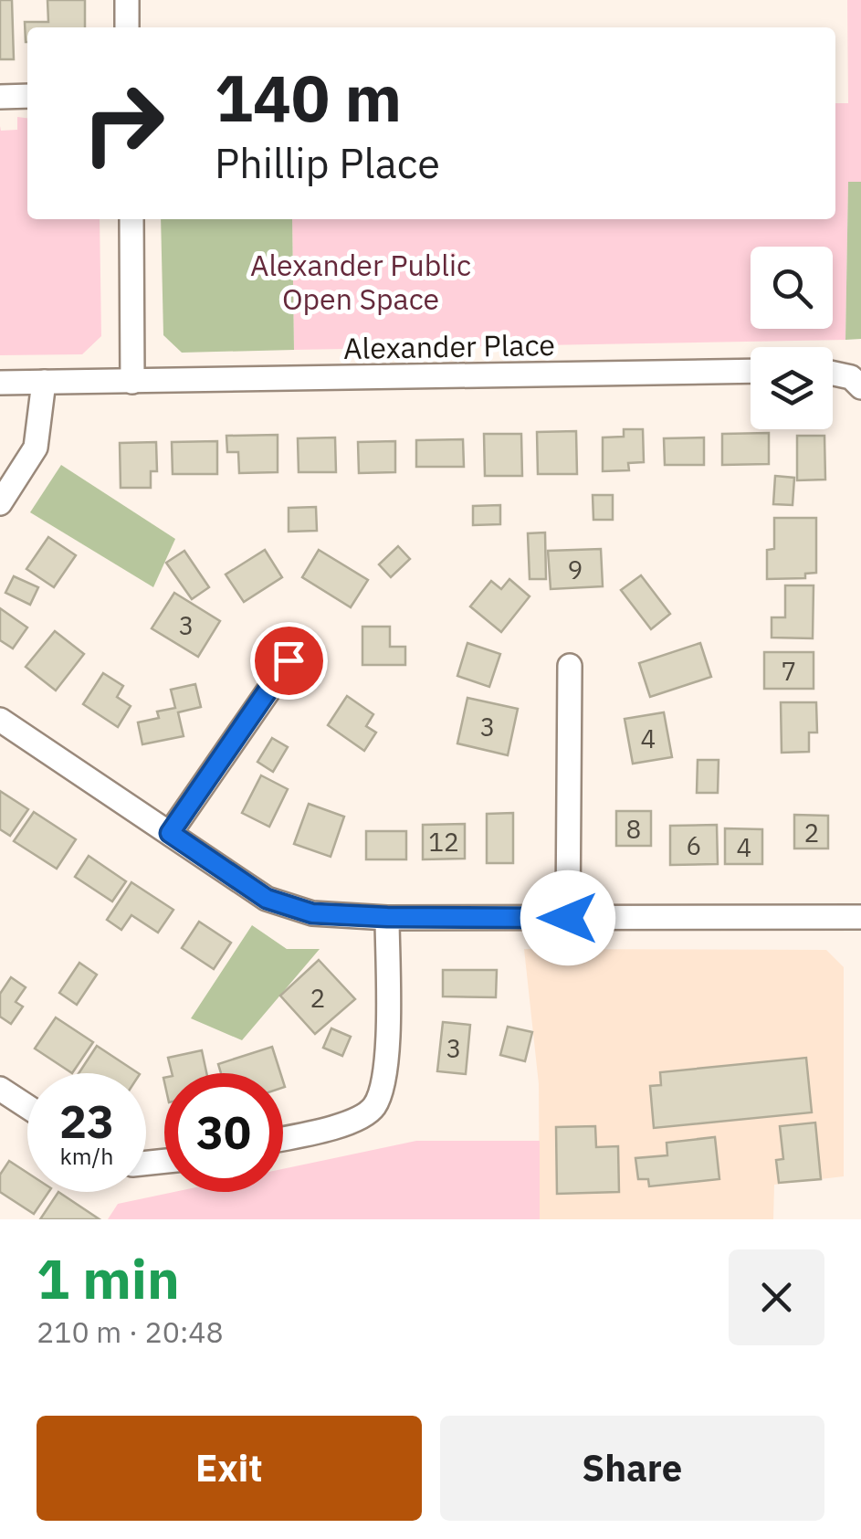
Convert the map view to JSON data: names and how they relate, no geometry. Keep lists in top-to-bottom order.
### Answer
{
  "streets": {
    "street": ["Alexander Place"]
  },
  "parks": ["Alexander Public Open Space"],
  "house_numbers": [
    "9",
    "3",
    "7",
    "3",
    "4",
    "8",
    "2",
    "12",
    "6",
    "4",
    "2",
    "3"
  ],
  "page": {
    "turn": ["140 m", "Phillip Place"],
    "speed": "23 km/h",
    "limit": "30",
    "heading": ["1 min", "210 m · 20:48"],
    "buttons": ["Exit", "Share"]
  }
}
